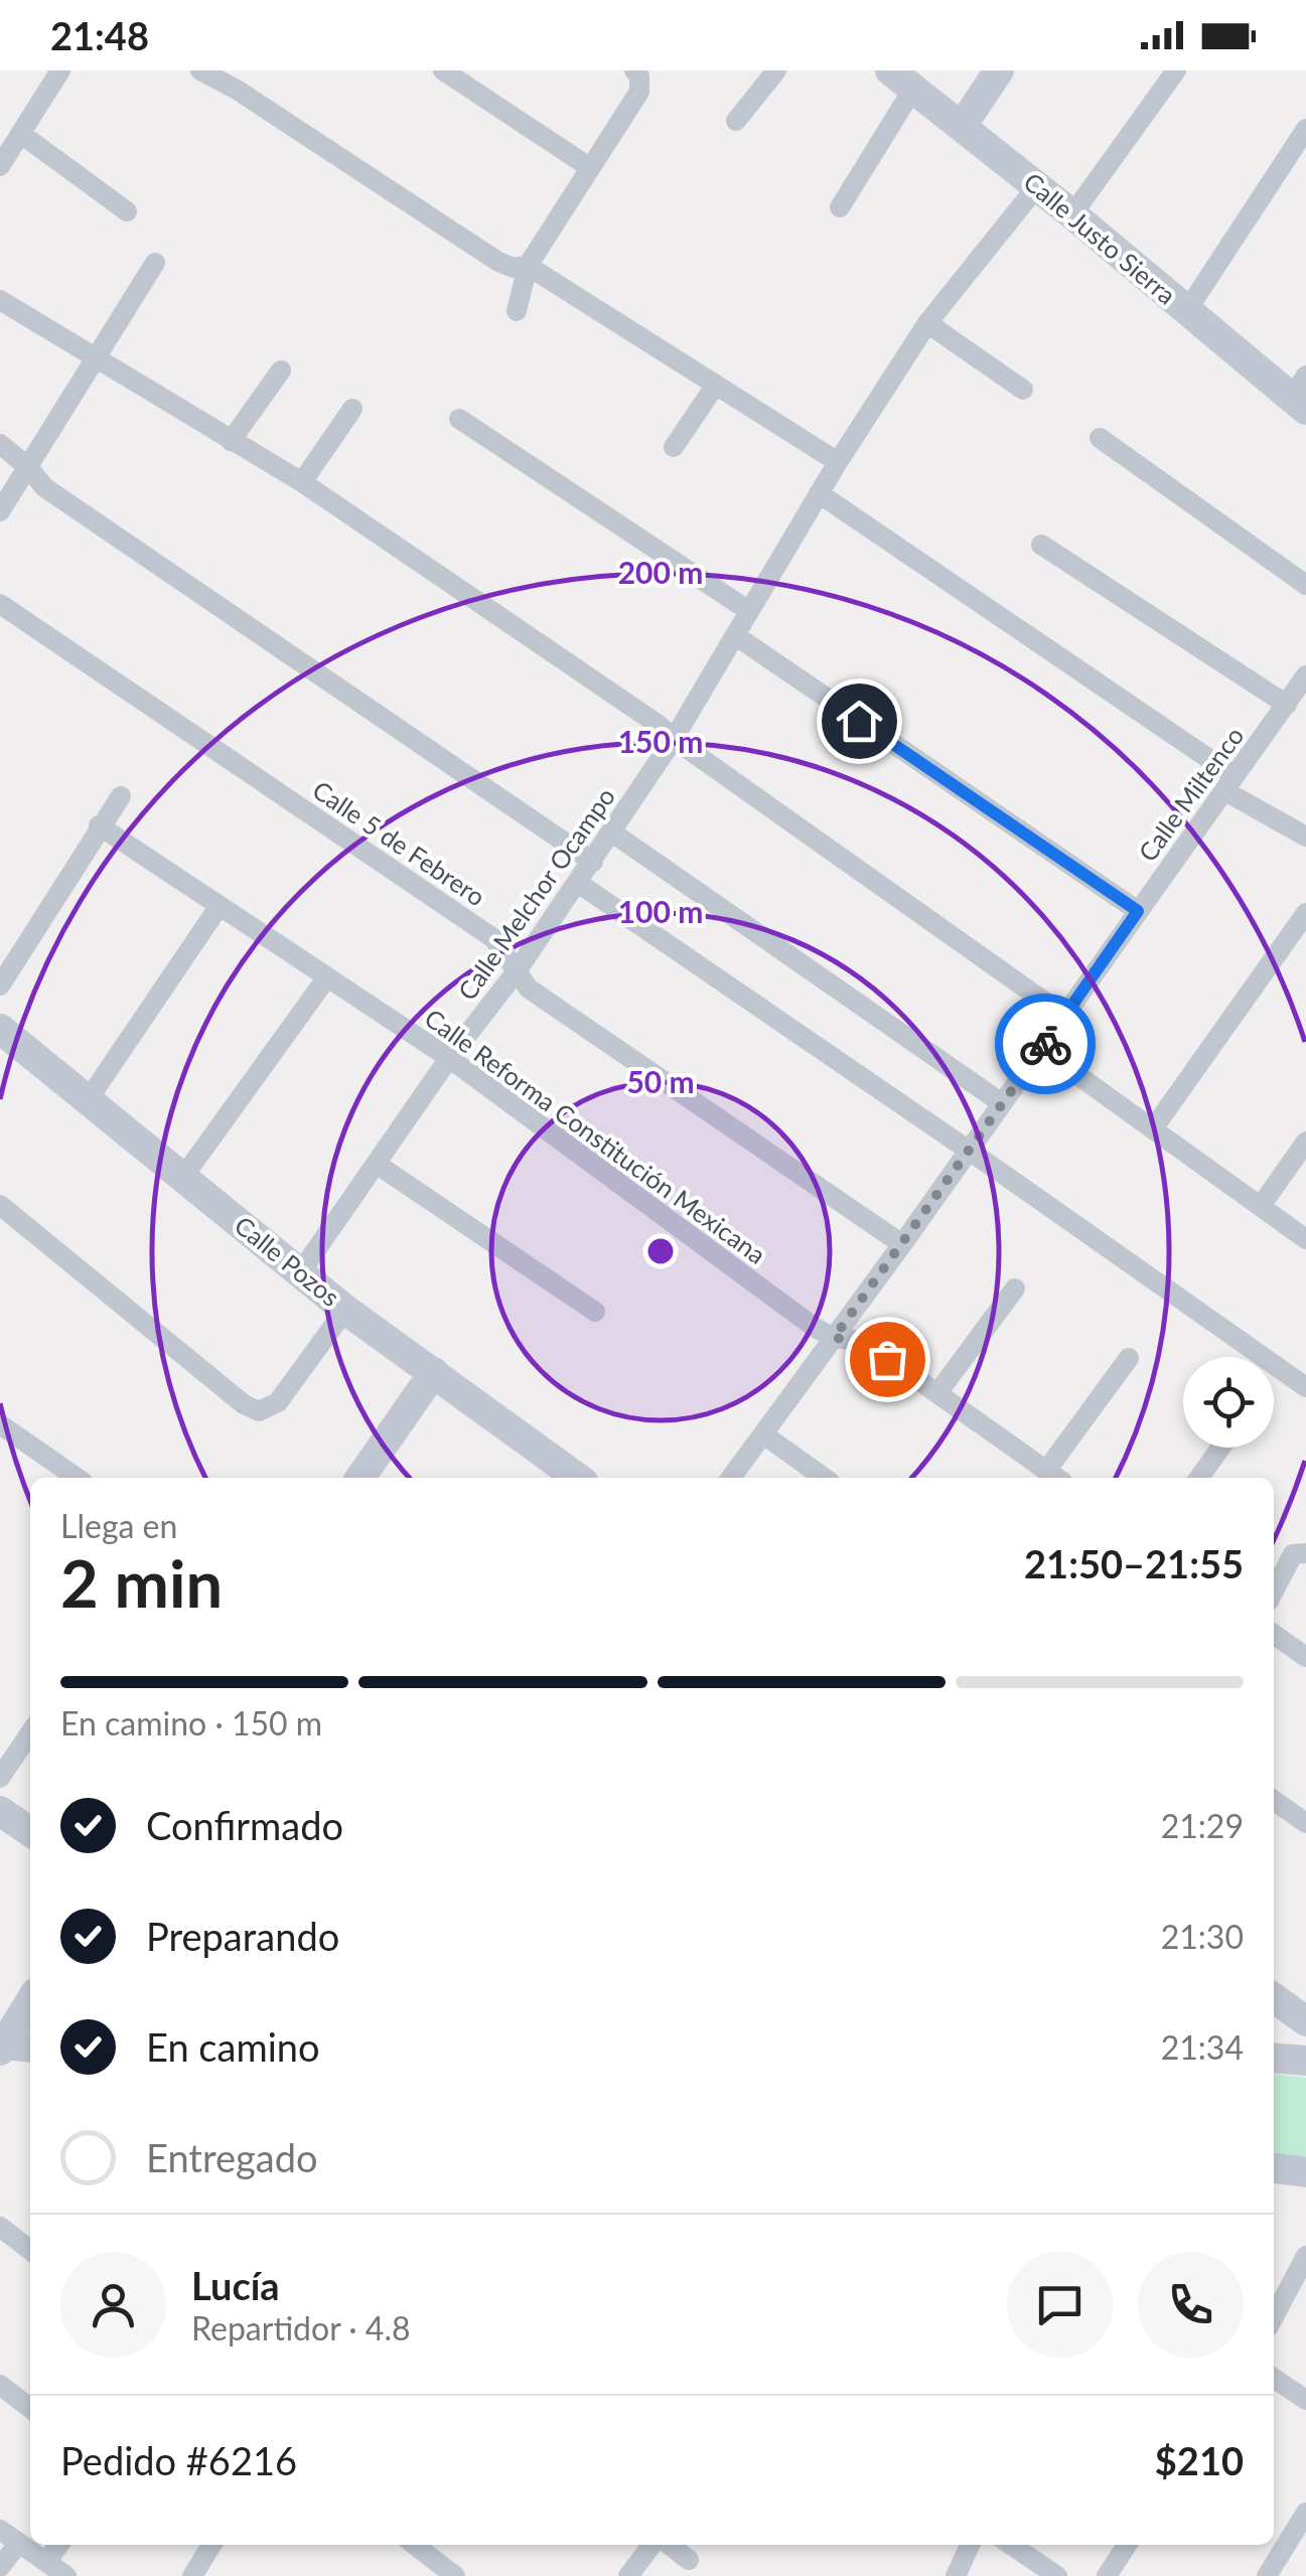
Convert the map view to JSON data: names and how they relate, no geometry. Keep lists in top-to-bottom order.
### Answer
{
  "streets": {
    "street": [
      "Calle Justo Sierra",
      "Calle Miltenco",
      "Calle 5 de Febrero",
      "Calle Melchor Ocampo",
      "Calle Reforma Constitución Mexicana",
      "Calle Pozos"
    ]
  },
  "crossings": [
    ["Calle Justo Sierra", "Calle Melchor Ocampo"],
    ["Calle Miltenco", "Calle 5 de Febrero"],
    ["Calle Miltenco", "Calle Reforma Constitución Mexicana"],
    ["Calle 5 de Febrero", "Calle Melchor Ocampo"],
    ["Calle Melchor Ocampo", "Calle Reforma Constitución Mexicana"],
    ["Calle Melchor Ocampo", "Calle Pozos"]
  ],
  "page": {
    "status": "21:48",
    "heading": ["2 min", "Llega en", "21:50–21:55"],
    "panel": [
      "Lucía",
      "Repartidor · 4.8",
      "Pedido #6216",
      "$210"
    ],
    "bar": "En camino · 150 m",
    "list": [
      ["Confirmado", "21:29"],
      ["Preparando", "21:30"],
      ["En camino", "21:34"],
      "Entregado"
    ]
  },
  "rings": [
    "200 m",
    "150 m",
    "100 m",
    "50 m"
  ]
}
